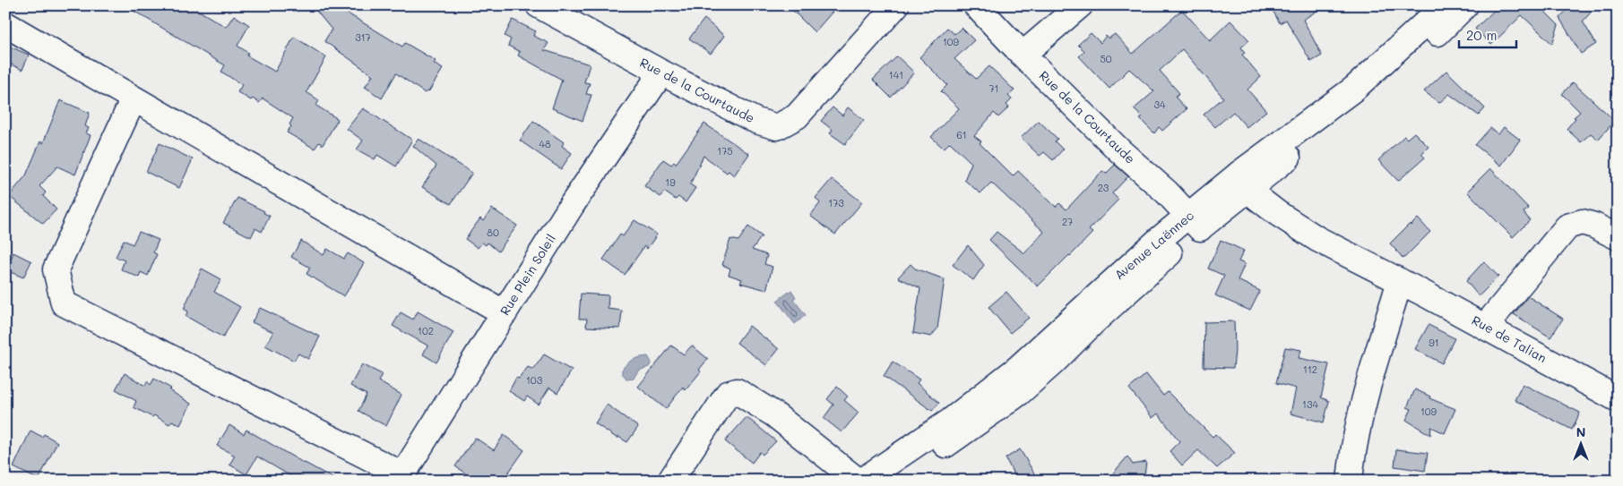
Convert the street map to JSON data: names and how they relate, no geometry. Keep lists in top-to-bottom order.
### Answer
{
  "streets": {
    "street": [
      "Rue de la Courtaude",
      "Avenue Laënnec",
      "Rue Plein Soleil",
      "Rue de Talian"
    ]
  },
  "crossings": [
    ["Rue de la Courtaude", "Avenue Laënnec"],
    ["Rue de la Courtaude", "Rue Plein Soleil"],
    ["Avenue Laënnec", "Rue de Talian"]
  ],
  "house_numbers": [
    "317",
    "109",
    "50",
    "141",
    "71",
    "34",
    "61",
    "48",
    "175",
    "19",
    "23",
    "173",
    "27",
    "80",
    "102",
    "91",
    "112",
    "103",
    "134",
    "109"
  ],
  "scale_bar": "20 m",
  "north": "top"
}
